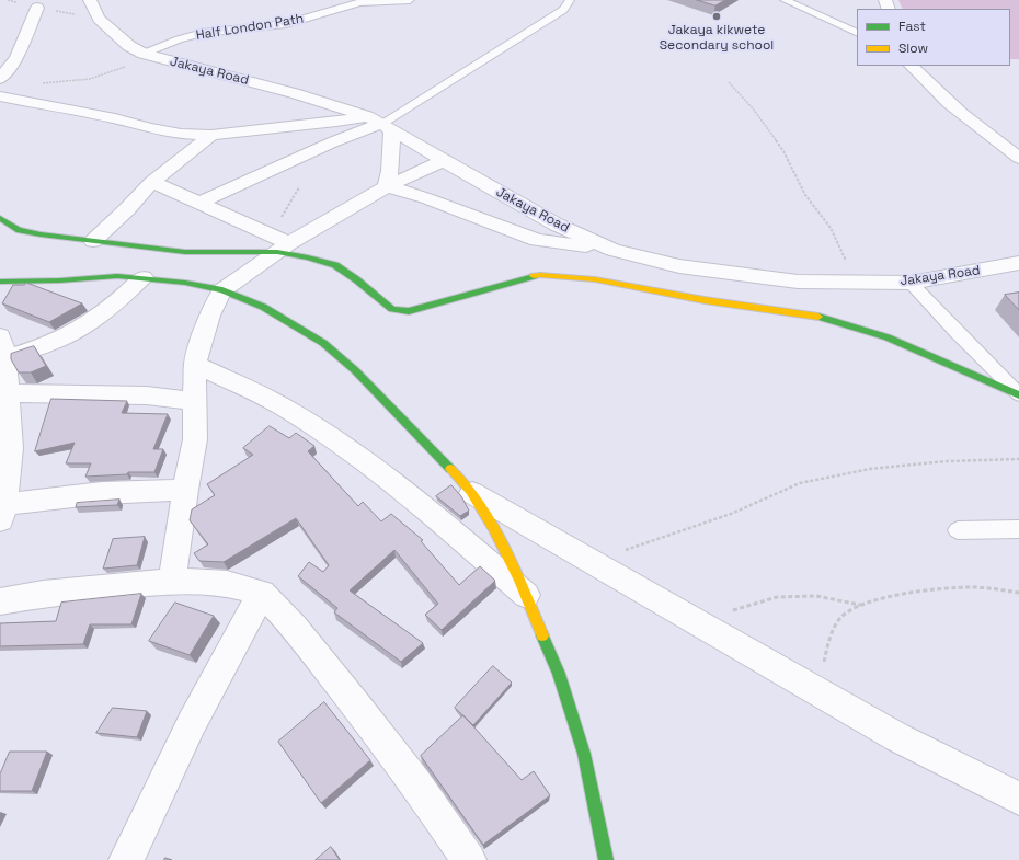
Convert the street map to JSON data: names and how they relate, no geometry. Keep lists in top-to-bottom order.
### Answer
{
  "streets": {
    "street": ["Jakaya Road"],
    "lane": ["Half London Path"]
  },
  "crossings": [
    ["Half London Path", "Jakaya Road"]
  ],
  "places": ["Jakaya kikwete Secondary school"],
  "legend": ["Fast", "Slow"]
}
